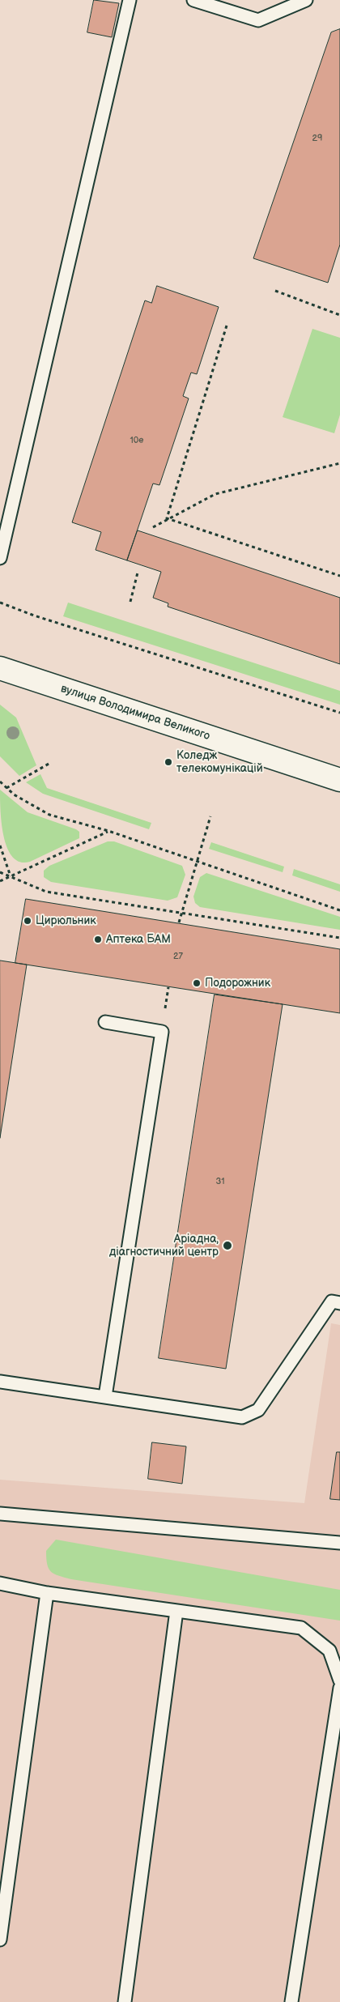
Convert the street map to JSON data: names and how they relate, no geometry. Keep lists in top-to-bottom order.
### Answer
{
  "streets": {
    "main road": ["вулиця Володимира Великого"]
  },
  "places": [
    "Коледж телекомунікацій",
    "Цирюльник",
    "Аптека БАМ",
    "Подорожник",
    "Аріадна, діагностичний центр"
  ],
  "house_numbers": [
    "29",
    "10е",
    "27",
    "31"
  ]
}
